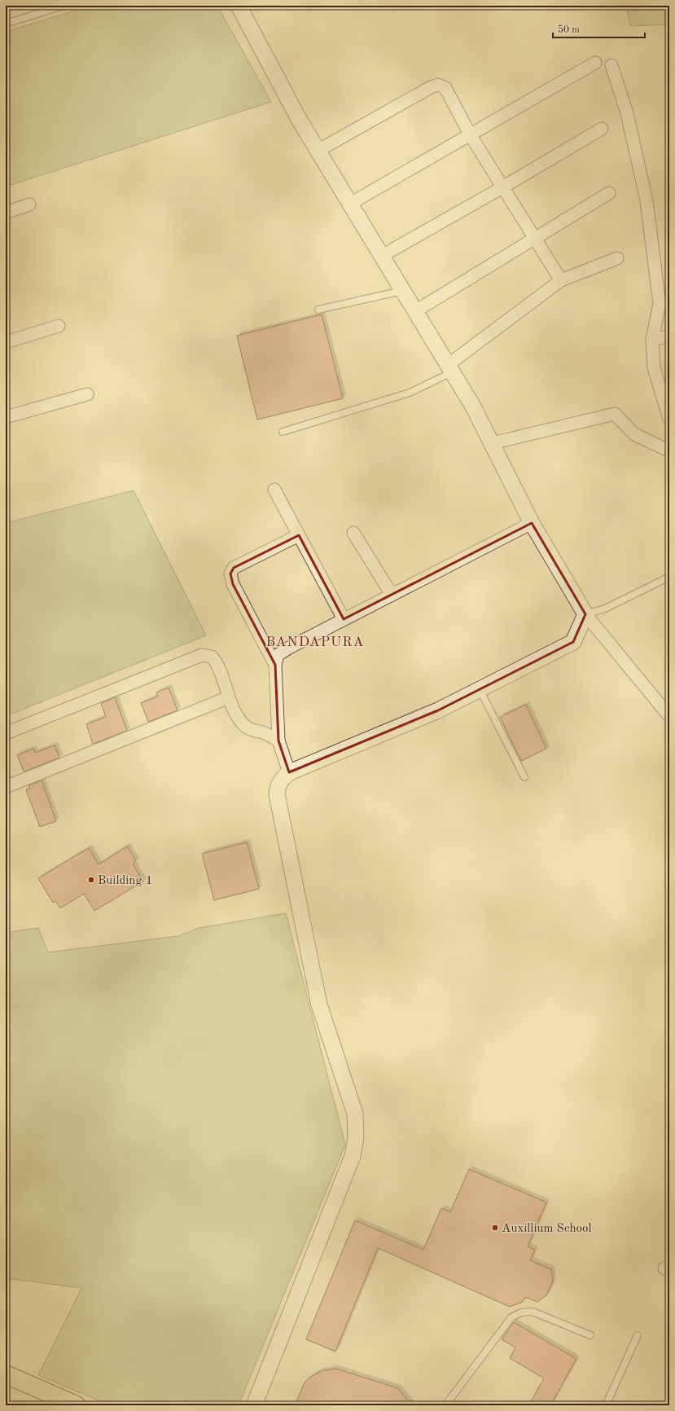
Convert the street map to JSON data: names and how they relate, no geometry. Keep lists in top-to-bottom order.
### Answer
{
  "districts": ["BANDAPURA"],
  "places": ["Building 1", "Auxillium School"],
  "scale_bar": "50 m"
}
